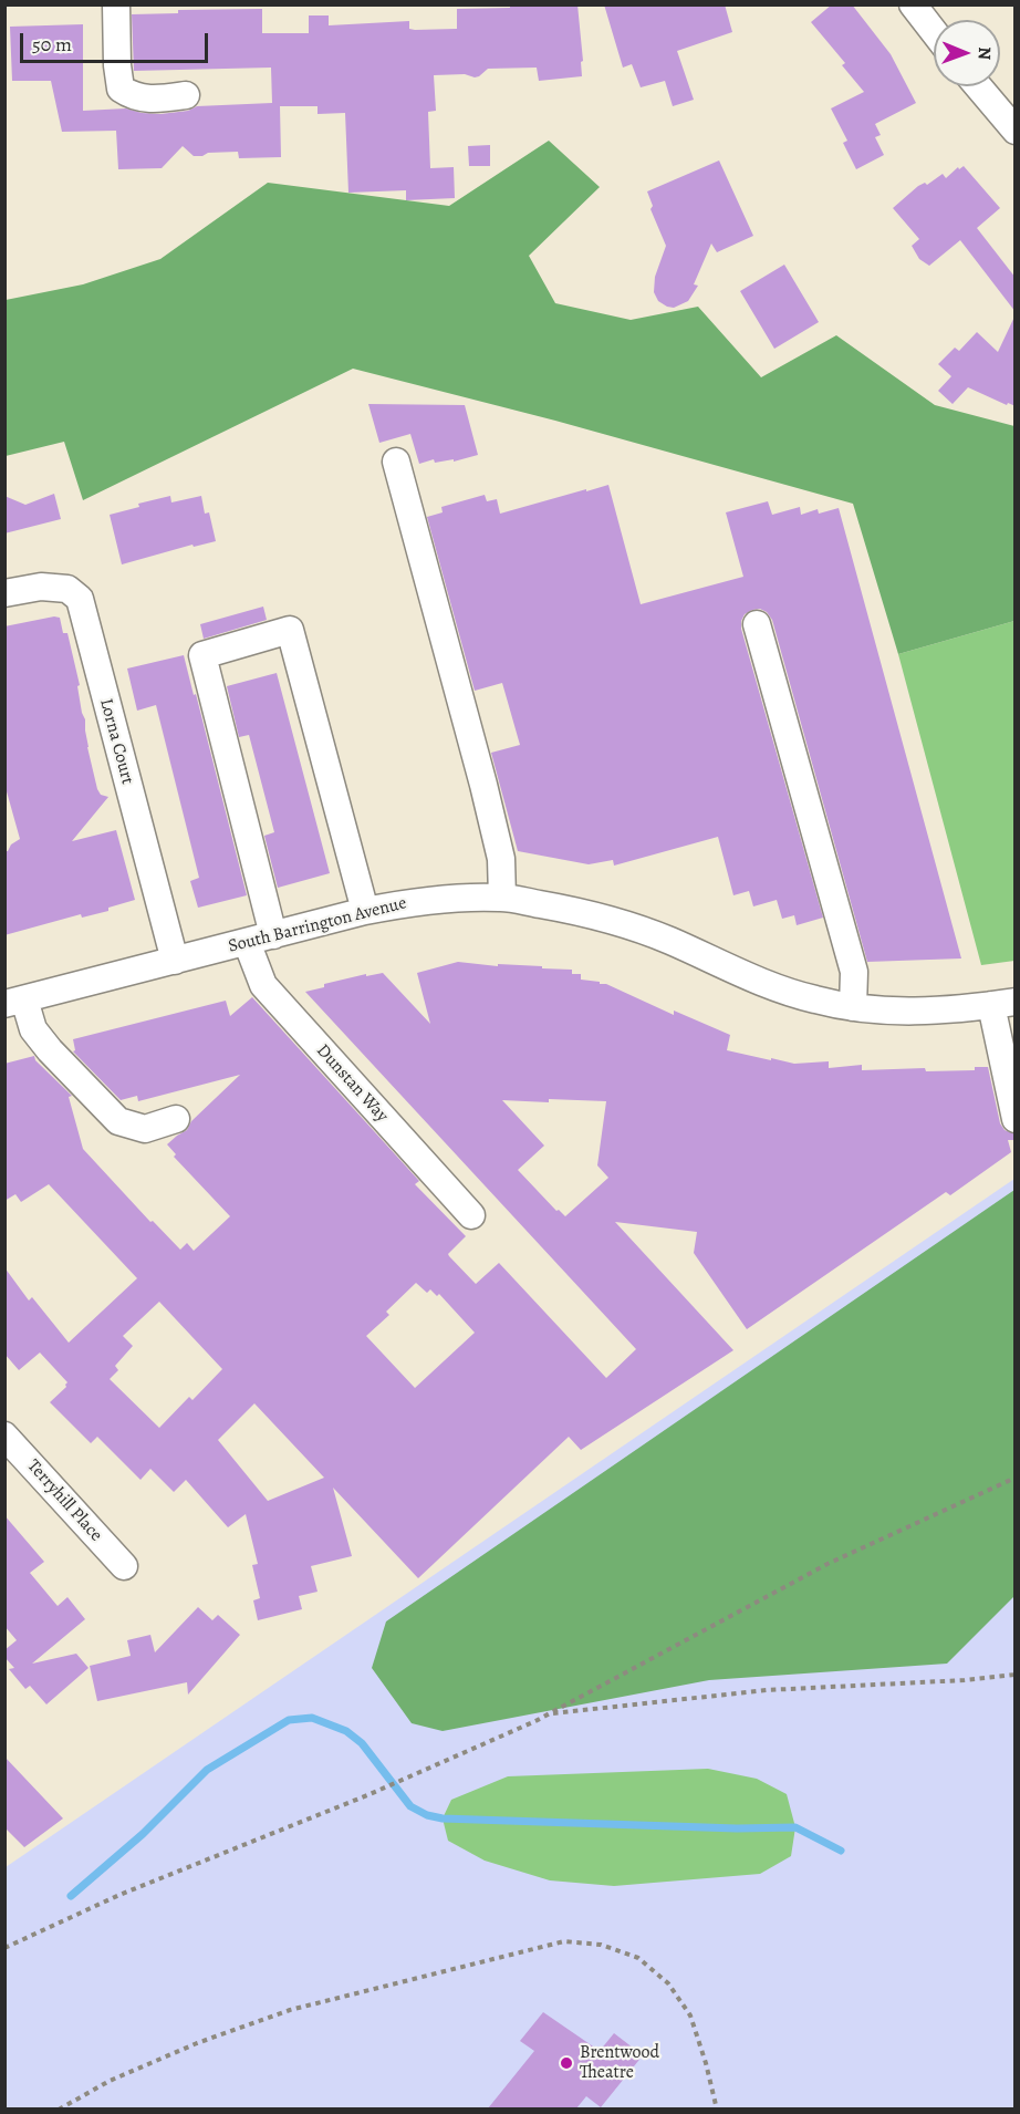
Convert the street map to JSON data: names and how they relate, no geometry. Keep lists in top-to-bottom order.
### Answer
{
  "streets": {
    "street": [
      "Lorna Court",
      "South Barrington Avenue",
      "Dunstan Way",
      "Terryhill Place"
    ]
  },
  "crossings": [
    ["Lorna Court", "South Barrington Avenue"],
    ["South Barrington Avenue", "Dunstan Way"]
  ],
  "places": ["Brentwood Theatre"],
  "scale_bar": "50 m",
  "north": "right"
}
